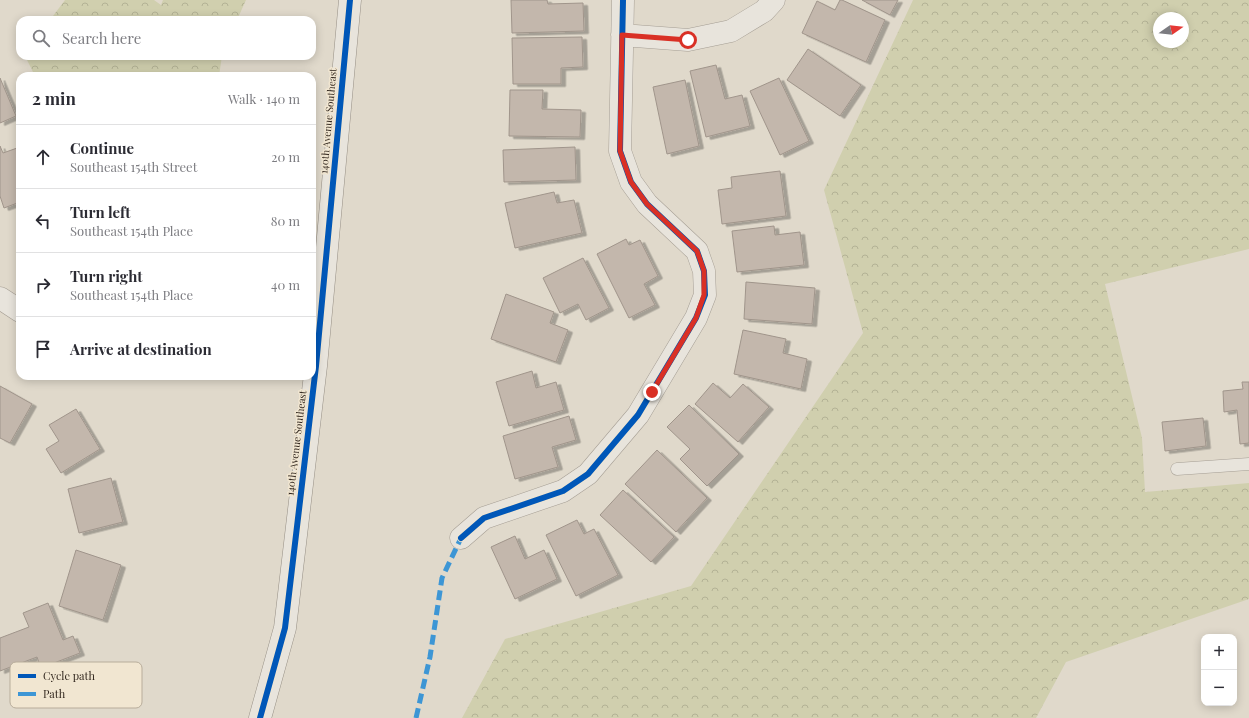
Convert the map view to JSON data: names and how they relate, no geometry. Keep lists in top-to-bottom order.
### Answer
{
  "streets": {
    "street": ["140th Avenue Southeast"]
  },
  "legend": ["Cycle path", "Path"],
  "north": "right",
  "page": {
    "search": "Search here",
    "heading": ["2 min", "Walk · 140 m"],
    "list": [
      ["Continue", "Southeast 154th Street", "20 m"],
      ["Turn left", "Southeast 154th Place", "80 m"],
      ["Turn right", "Southeast 154th Place", "40 m"],
      "Arrive at destination"
    ],
    "map_buttons": ["+", "−"]
  }
}
